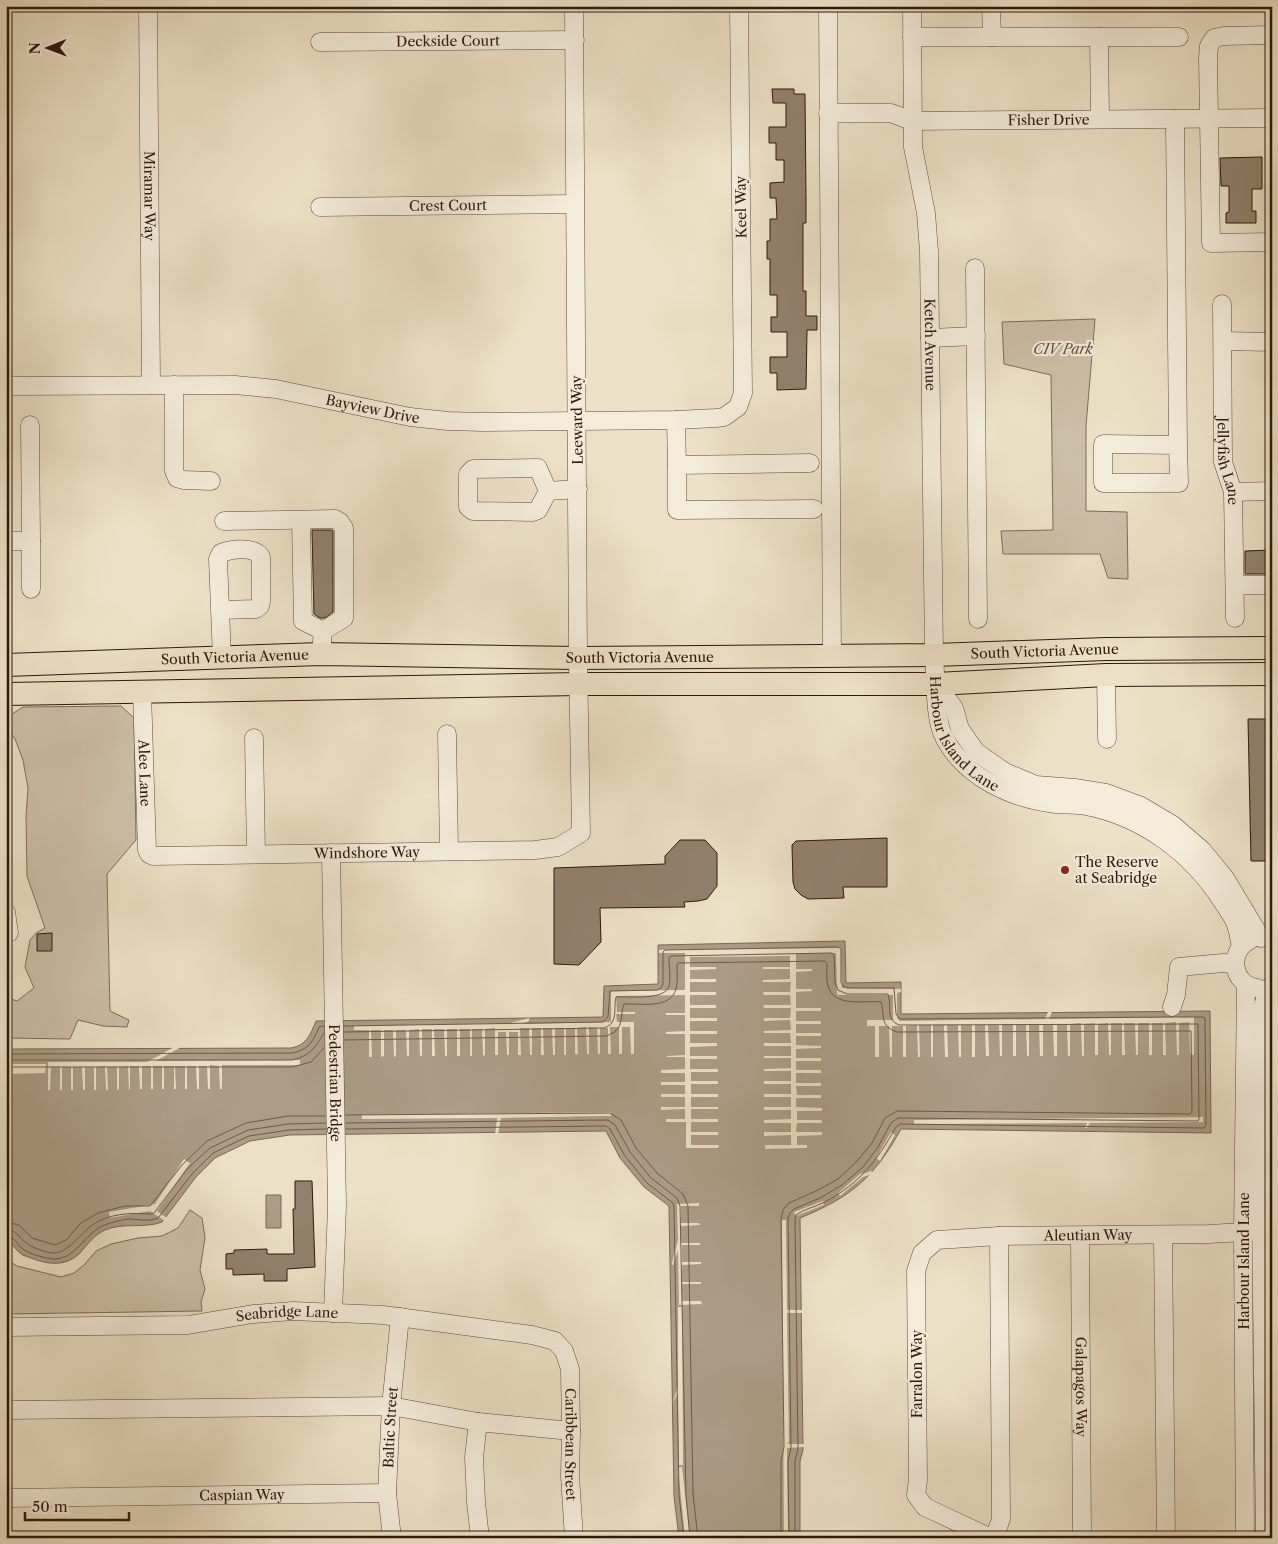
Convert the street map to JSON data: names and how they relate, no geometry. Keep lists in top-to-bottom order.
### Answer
{
  "streets": {
    "main road": ["South Victoria Avenue"],
    "street": [
      "Deckside Court",
      "Fisher Drive",
      "Miramar Way",
      "Crest Court",
      "Keel Way",
      "Ketch Avenue",
      "Bayview Drive",
      "Leeward Way",
      "Jellyfish Lane",
      "Harbour Island Lane",
      "Alee Lane",
      "Windshore Way",
      "Pedestrian Bridge",
      "Aleutian Way",
      "Seabridge Lane",
      "Farralon Way",
      "Galapagos Way",
      "Baltic Street",
      "Caribbean Street",
      "Caspian Way"
    ]
  },
  "crossings": [
    ["Deckside Court", "Leeward Way"],
    ["Fisher Drive", "Ketch Avenue"],
    ["Miramar Way", "Bayview Drive"],
    ["Crest Court", "Leeward Way"],
    ["Keel Way", "Bayview Drive"],
    ["Ketch Avenue", "South Victoria Avenue"],
    ["Ketch Avenue", "Harbour Island Lane"],
    ["Bayview Drive", "Leeward Way"],
    ["Leeward Way", "South Victoria Avenue"],
    ["Leeward Way", "Windshore Way"],
    ["South Victoria Avenue", "Harbour Island Lane"],
    ["South Victoria Avenue", "Alee Lane"],
    ["Harbour Island Lane", "Aleutian Way"],
    ["Alee Lane", "Windshore Way"],
    ["Windshore Way", "Pedestrian Bridge"],
    ["Pedestrian Bridge", "Seabridge Lane"],
    ["Aleutian Way", "Farralon Way"],
    ["Aleutian Way", "Galapagos Way"],
    ["Seabridge Lane", "Baltic Street"],
    ["Seabridge Lane", "Caribbean Street"],
    ["Baltic Street", "Caspian Way"]
  ],
  "parks": ["CIV Park"],
  "places": ["The Reserve at Seabridge"],
  "scale_bar": "50 m",
  "north": "left"
}
